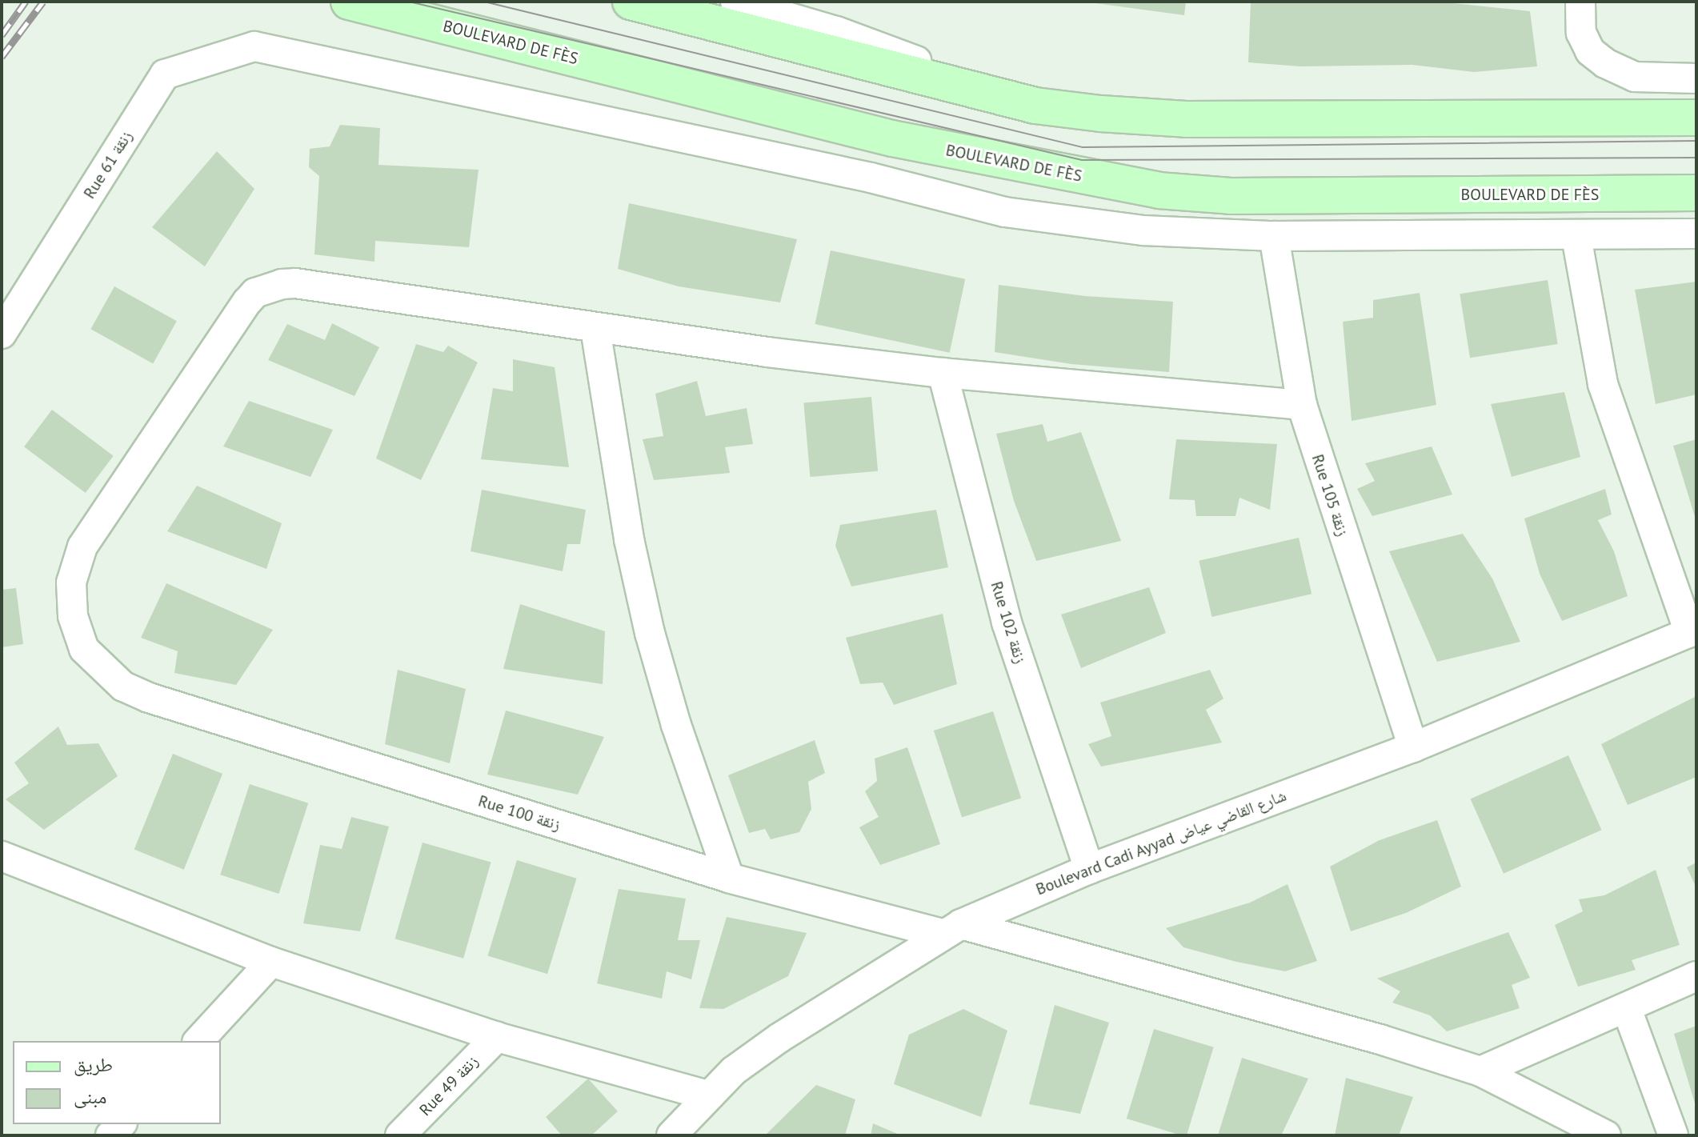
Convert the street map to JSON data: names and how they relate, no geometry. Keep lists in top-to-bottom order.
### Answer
{
  "streets": {
    "street": [
      "BOULEVARD DE FÈS",
      "Rue 61 زنقة",
      "Rue 105 زنقة",
      "Rue 102 زنقة",
      "Rue 100 زنقة",
      "Boulevard Cadi Ayyad شارع القاضي عياض",
      "Rue 49 زنقة"
    ]
  },
  "crossings": [
    ["Rue 61 زنقة", "Rue 105 زنقة"],
    ["Rue 105 زنقة", "Rue 100 زنقة"],
    ["Rue 105 زنقة", "Boulevard Cadi Ayyad شارع القاضي عياض"],
    ["Rue 102 زنقة", "Rue 100 زنقة"],
    ["Rue 102 زنقة", "Boulevard Cadi Ayyad شارع القاضي عياض"],
    ["Rue 100 زنقة", "Boulevard Cadi Ayyad شارع القاضي عياض"]
  ],
  "legend": ["طريق", "مبنى"]
}
